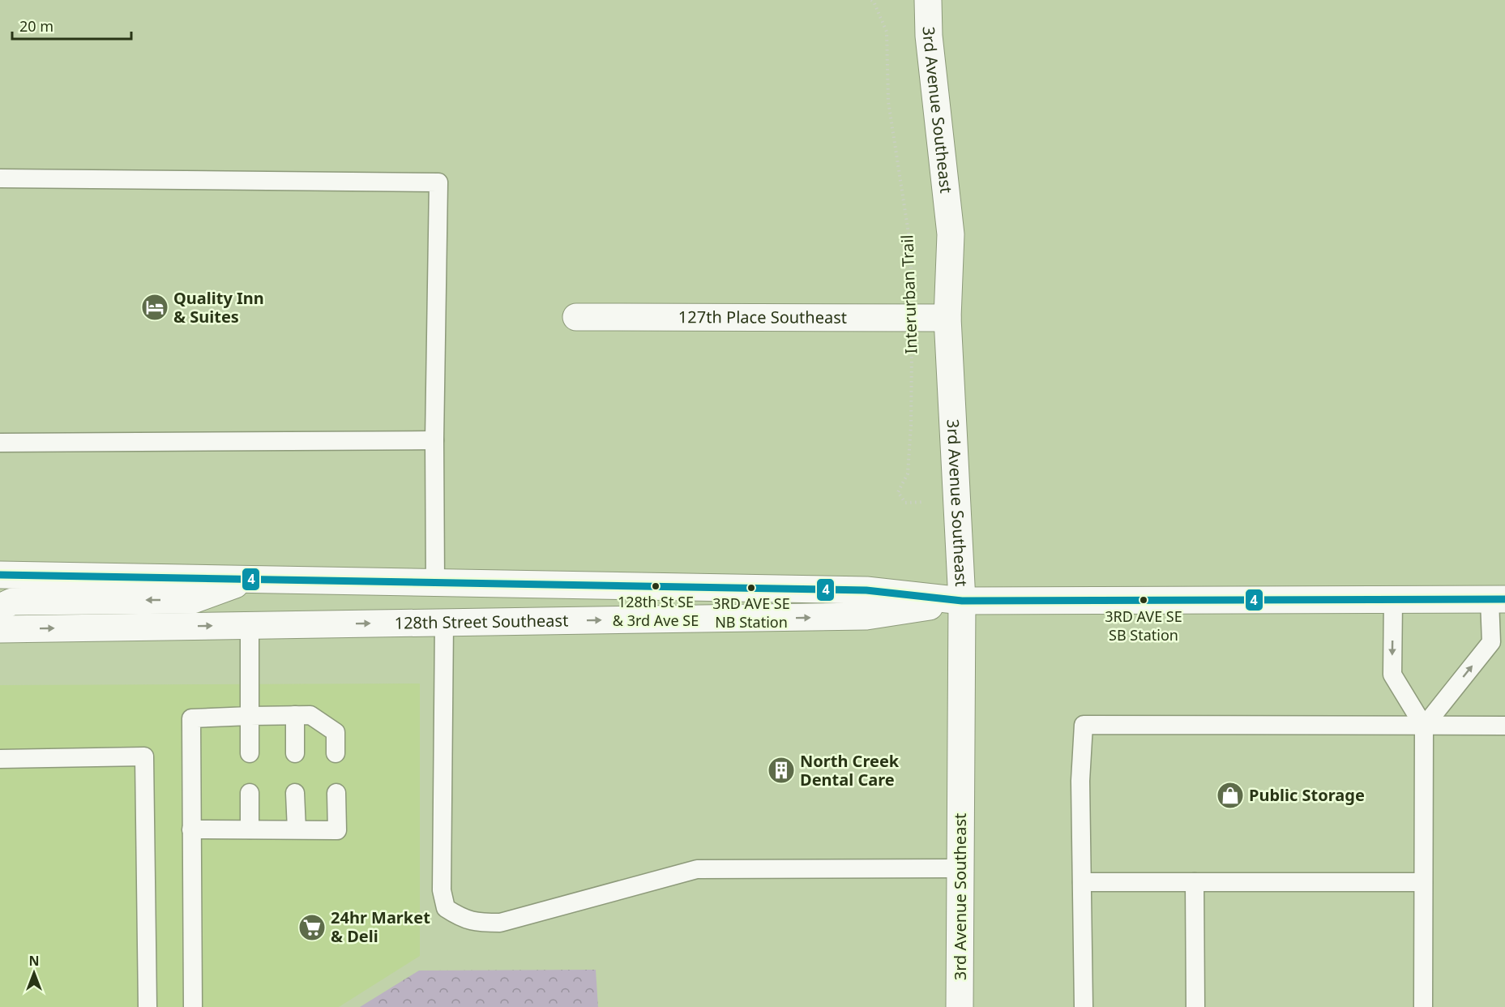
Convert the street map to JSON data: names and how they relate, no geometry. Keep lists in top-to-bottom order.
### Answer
{
  "streets": {
    "main road": ["3rd Avenue Southeast", "127th Place Southeast", "128th Street Southeast"],
    "path": ["Interurban Trail"]
  },
  "crossings": [
    ["3rd Avenue Southeast", "127th Place Southeast"],
    ["3rd Avenue Southeast", "128th Street Southeast"],
    ["Interurban Trail", "127th Place Southeast"]
  ],
  "places": {
    "hotel": ["Quality Inn & Suites"],
    "other": ["128th St SE & 3rd Ave SE", "3RD AVE SE NB Station", "3RD AVE SE SB Station"],
    "building": ["North Creek Dental Care"],
    "shop": ["Public Storage"],
    "supermarket": ["24hr Market & Deli"]
  },
  "lines": ["transit line 4"],
  "scale_bar": "20 m",
  "north": "top"
}
